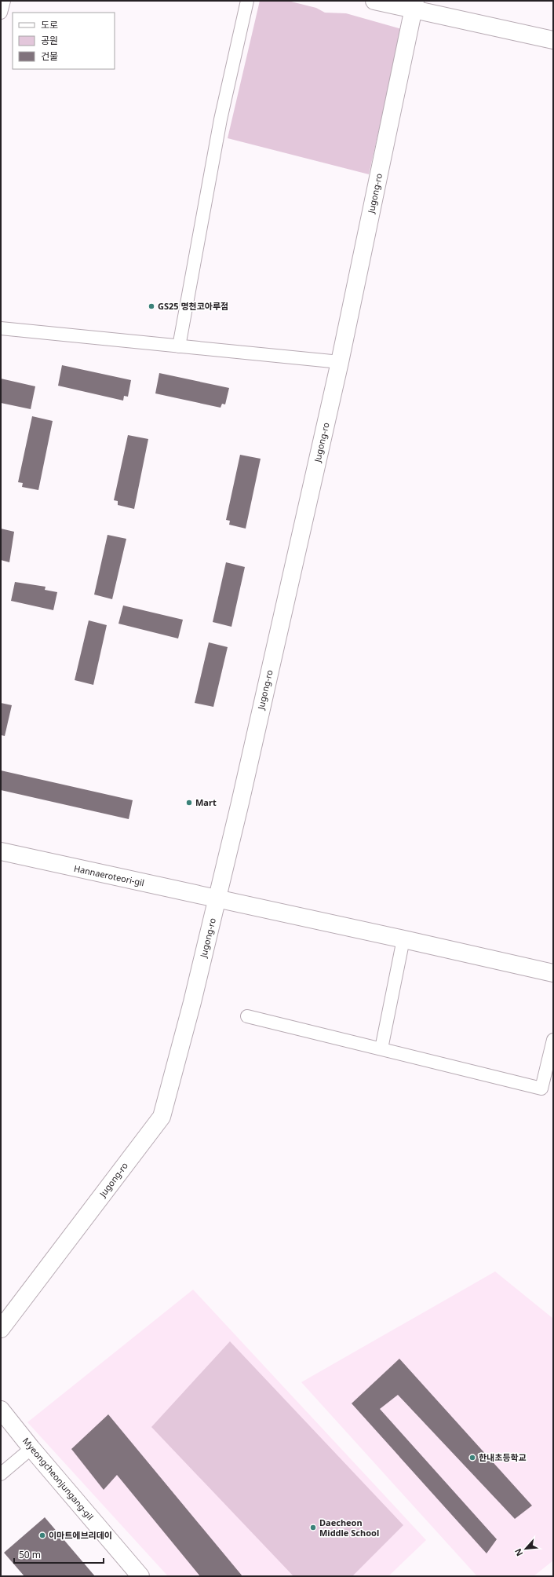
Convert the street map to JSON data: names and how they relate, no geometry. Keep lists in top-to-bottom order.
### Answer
{
  "streets": {
    "street": ["Jugong-ro", "Hannaeroteori-gil", "Myeongcheonjungang-gil"]
  },
  "crossings": [
    ["Jugong-ro", "Hannaeroteori-gil"]
  ],
  "places": [
    "GS25 명천코아루점",
    "Mart",
    "한내초등학교",
    "Daecheon Middle School",
    "이마트에브리데이"
  ],
  "legend": ["도로", "공원", "건물"],
  "scale_bar": "50 m",
  "north": "bottom left"
}
